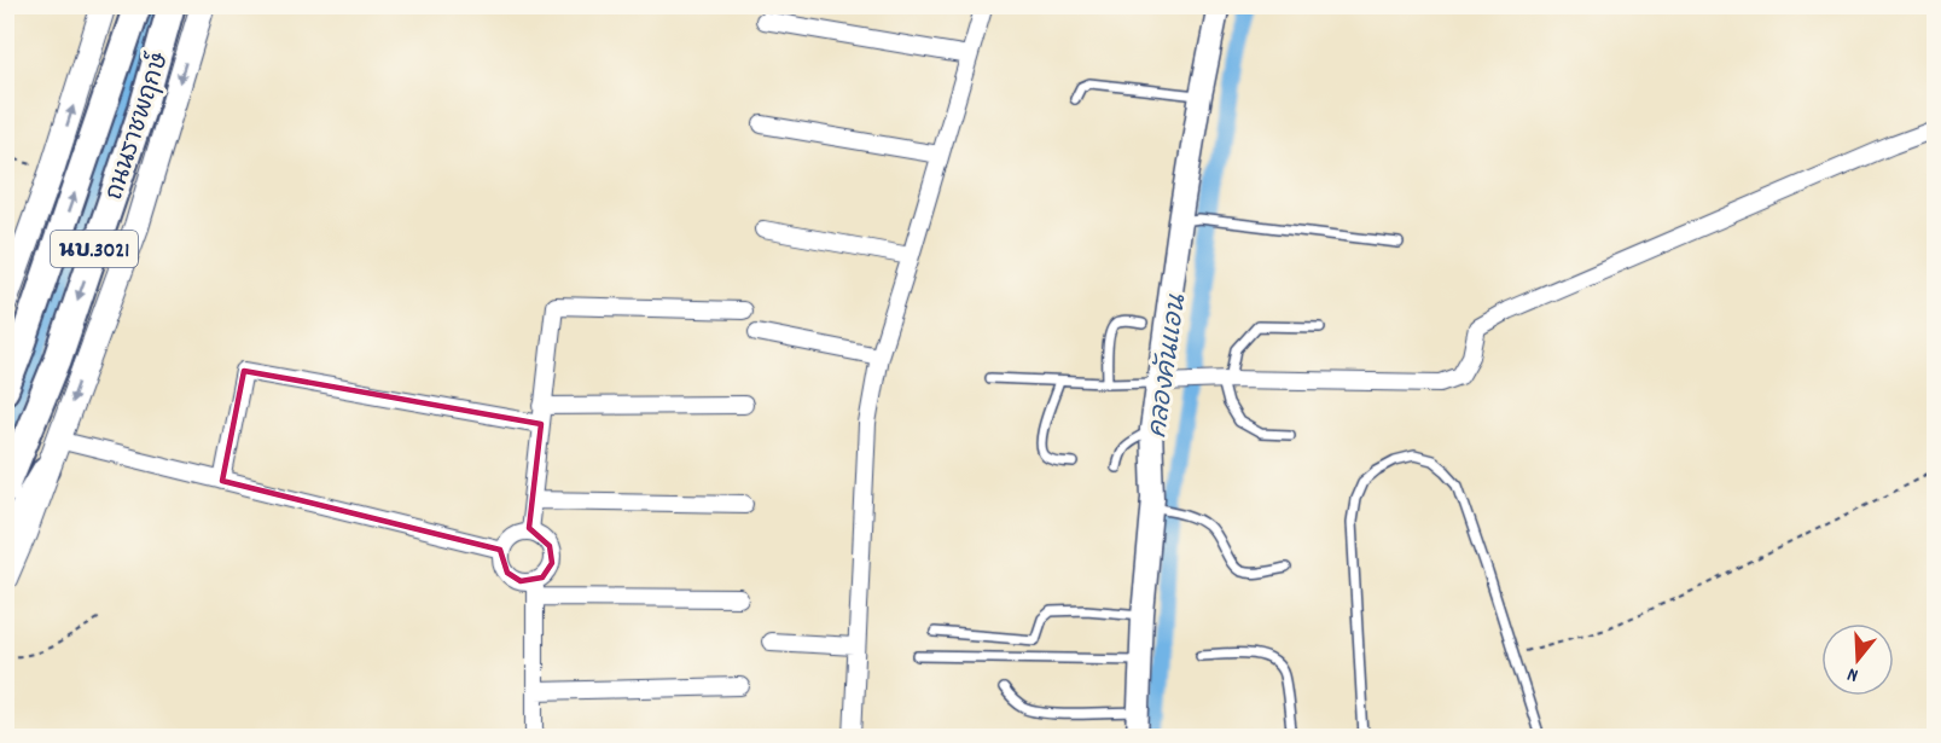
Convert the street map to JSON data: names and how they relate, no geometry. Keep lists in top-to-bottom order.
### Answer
{
  "streets": {
    "main road": ["ถนนราชพฤกษ์", "นบ.3021"]
  },
  "water": ["คลองคันแอน"],
  "north": "bottom"
}
